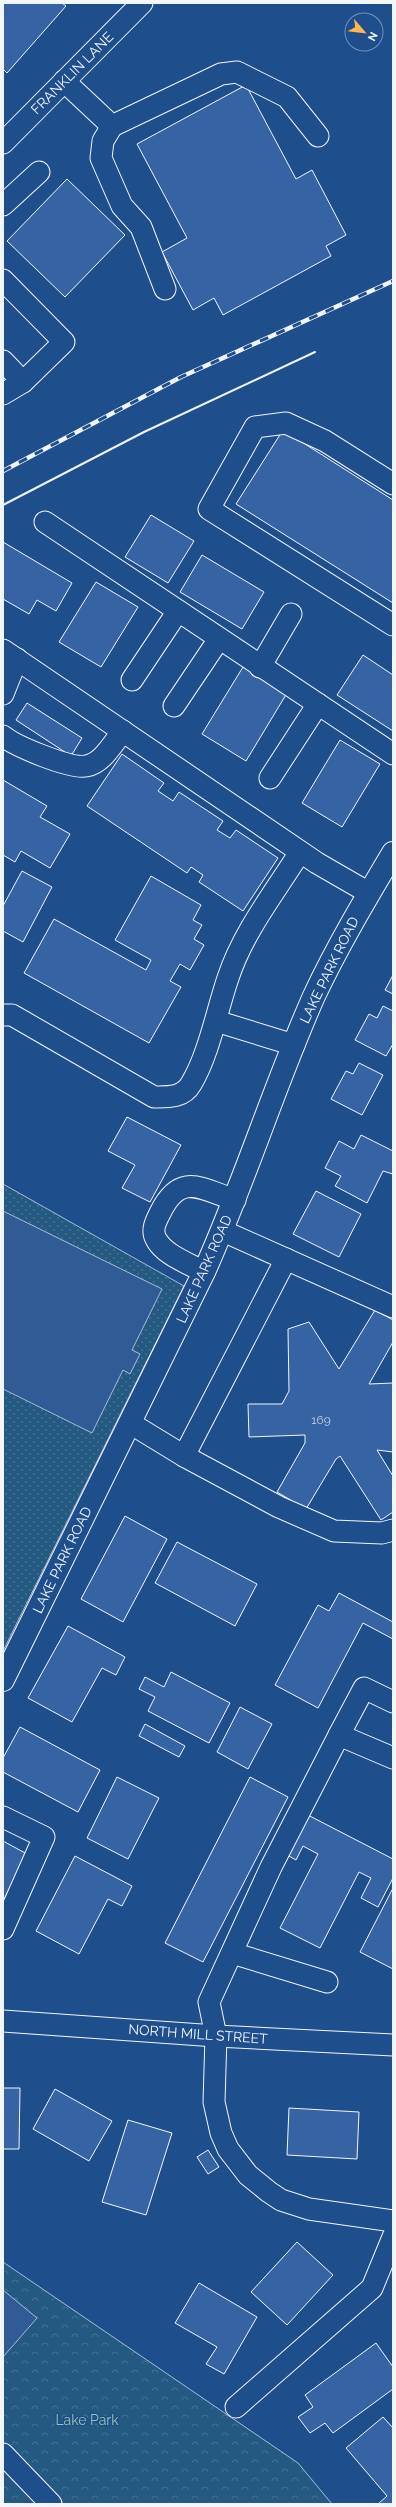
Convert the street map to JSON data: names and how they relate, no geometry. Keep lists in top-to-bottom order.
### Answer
{
  "streets": {
    "main road": ["LAKE PARK ROAD"],
    "street": ["FRANKLIN LANE", "NORTH MILL STREET"]
  },
  "parks": ["Lake Park"],
  "house_numbers": ["169"],
  "north": "bottom right"
}
